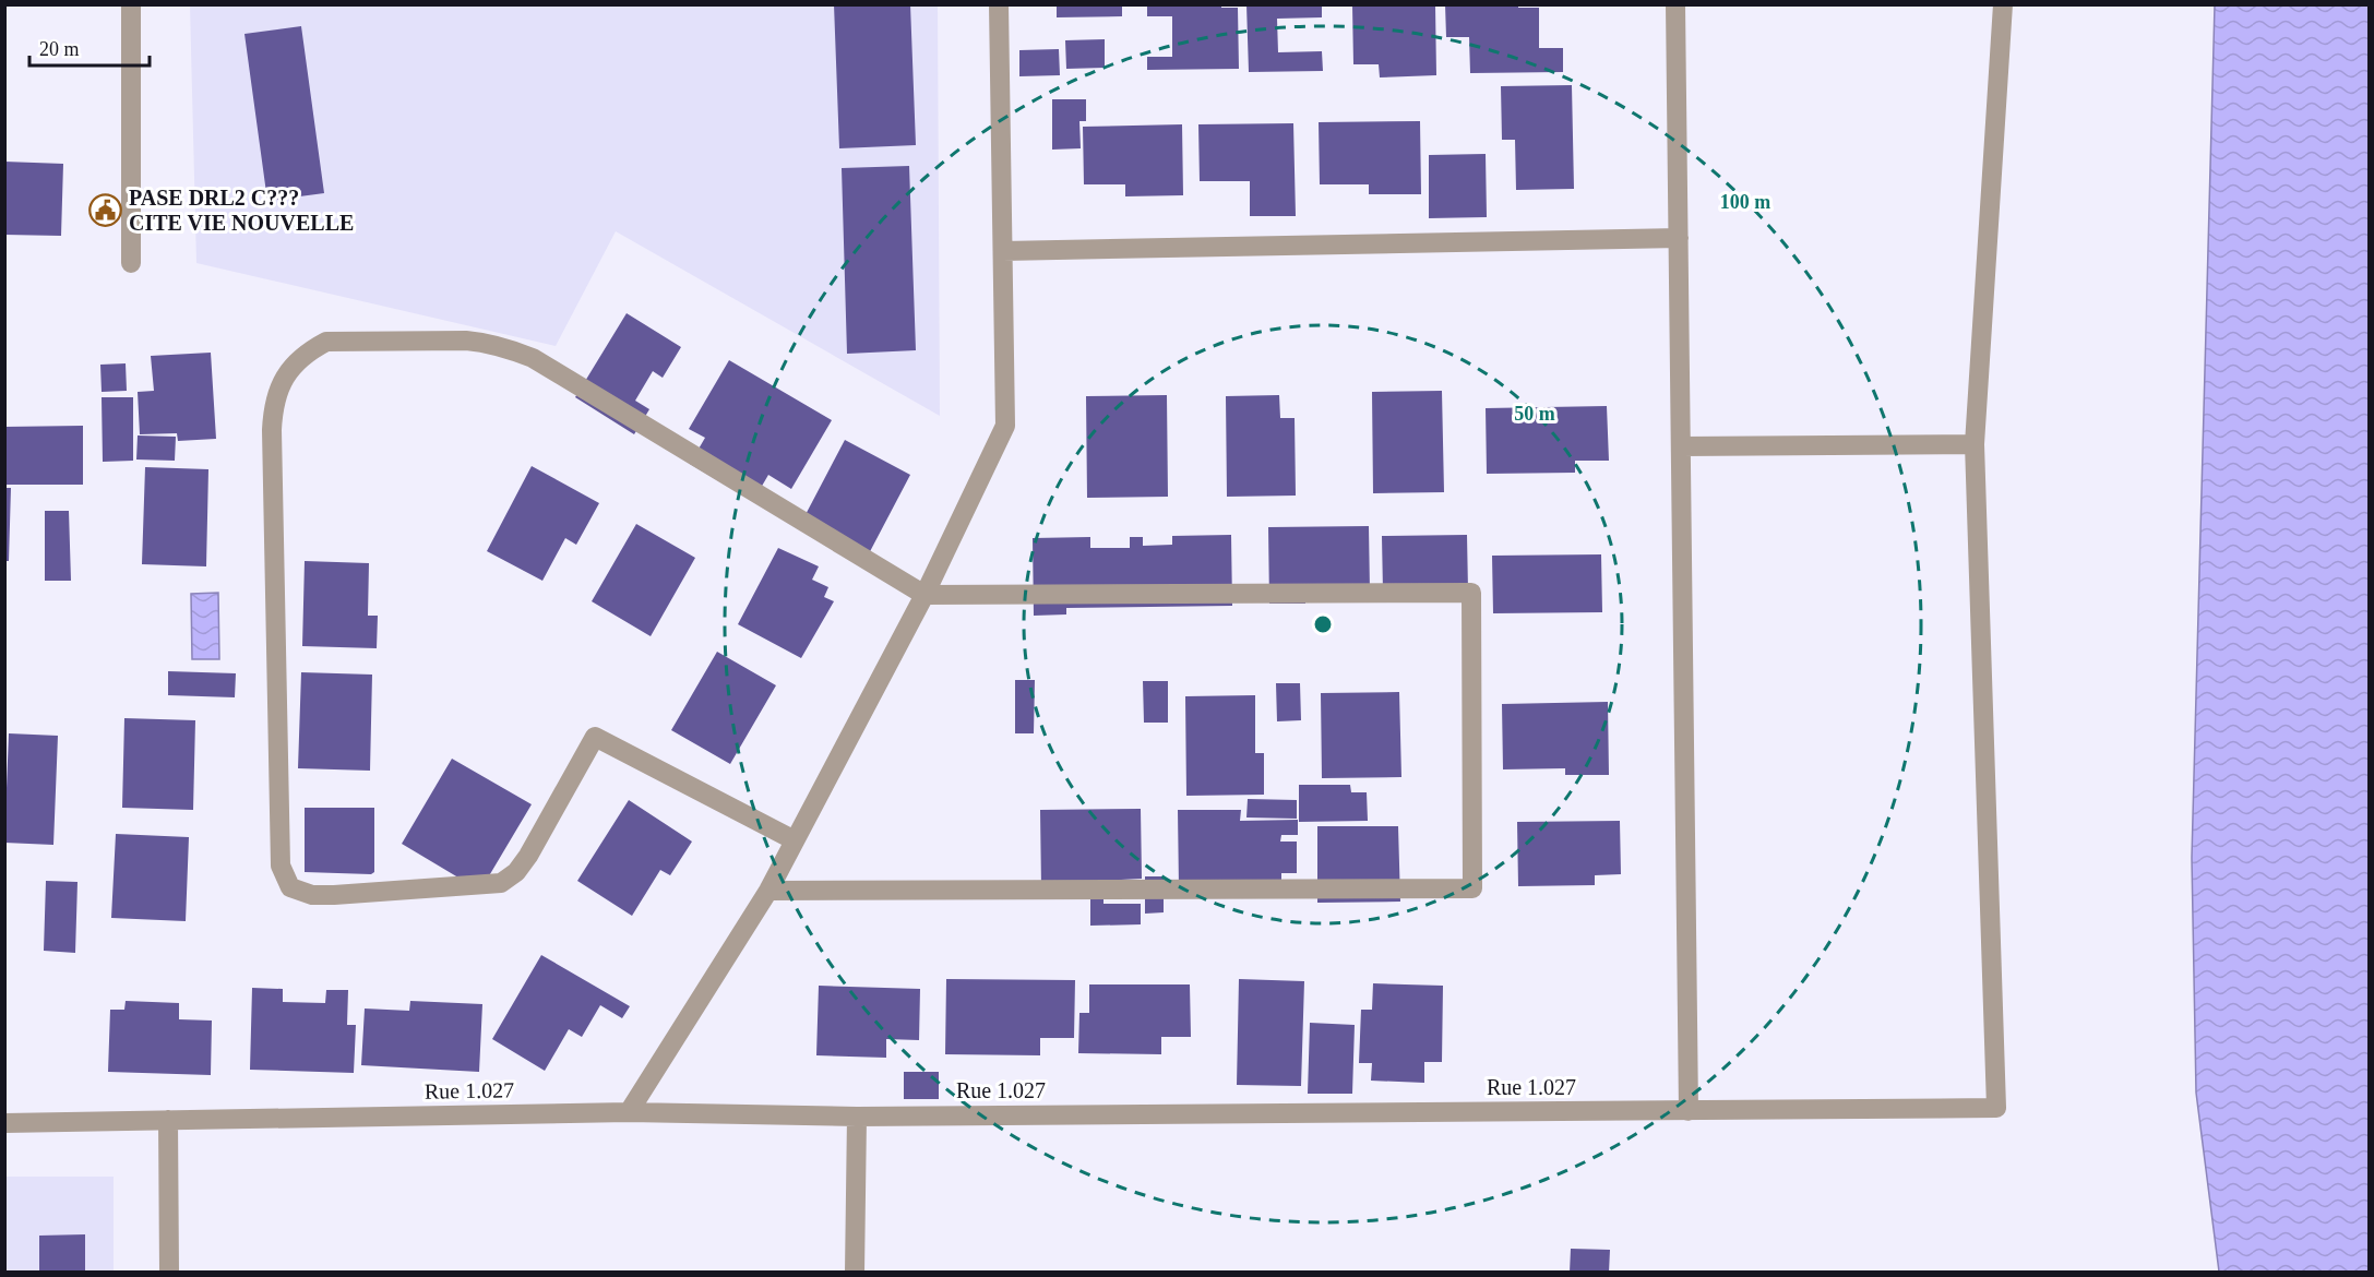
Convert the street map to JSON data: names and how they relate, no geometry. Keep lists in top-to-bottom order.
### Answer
{
  "streets": {
    "street": ["Rue 1.027"]
  },
  "places": {
    "public building": ["PASE DRL2 C??? CITE VIE NOUVELLE"]
  },
  "scale_bar": "20 m",
  "rings": ["100 m", "50 m"]
}
